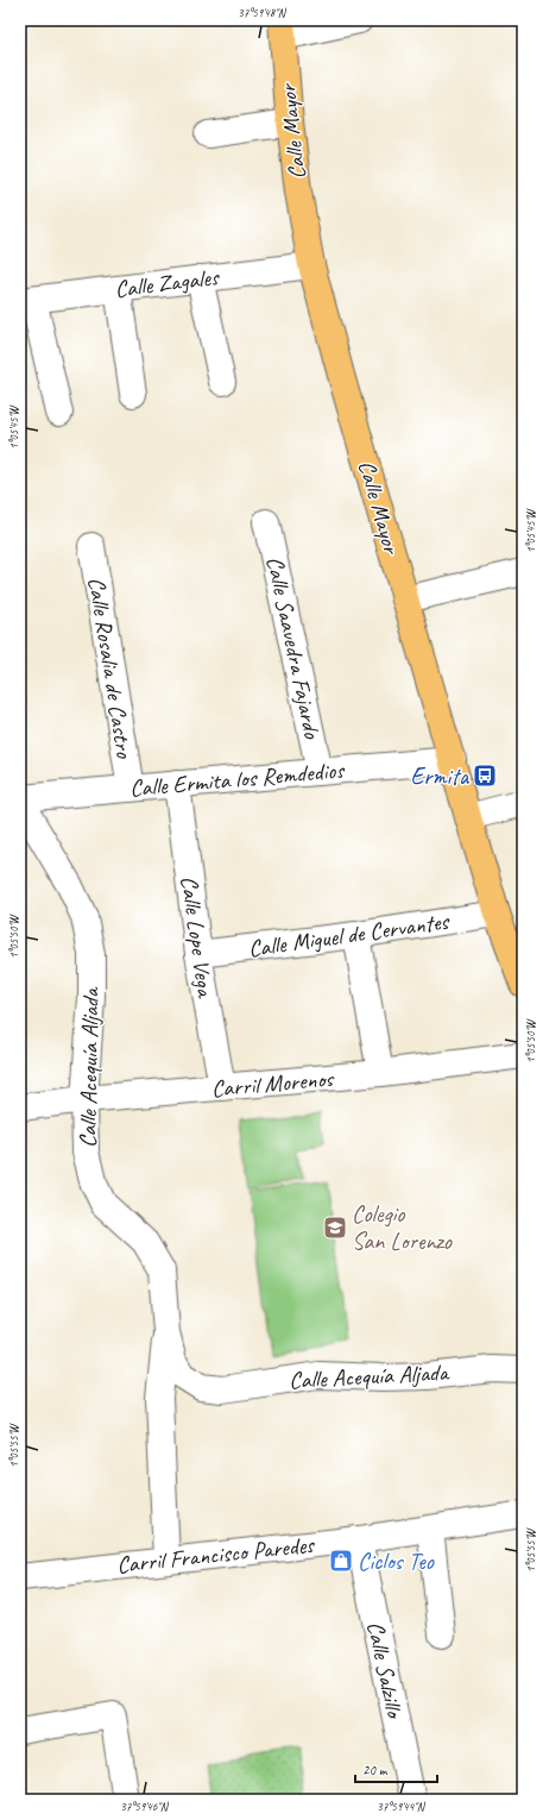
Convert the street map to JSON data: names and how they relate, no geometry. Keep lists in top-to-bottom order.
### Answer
{
  "streets": {
    "main road": ["Calle Mayor"],
    "street": [
      "Calle Zagales",
      "Calle Saavedra Fajardo",
      "Calle Rosalia de Castro",
      "Calle Ermita los Remdedios",
      "Calle Miguel de Cervantes",
      "Calle Lope Vega",
      "Calle Acequía Aljada",
      "Carril Morenos",
      "Carril Francisco Paredes",
      "Calle Salzillo"
    ]
  },
  "crossings": [
    ["Calle Mayor", "Calle Zagales"],
    ["Calle Mayor", "Calle Ermita los Remdedios"],
    ["Calle Mayor", "Calle Miguel de Cervantes"],
    ["Calle Saavedra Fajardo", "Calle Ermita los Remdedios"],
    ["Calle Rosalia de Castro", "Calle Ermita los Remdedios"],
    ["Calle Ermita los Remdedios", "Calle Lope Vega"],
    ["Calle Miguel de Cervantes", "Calle Lope Vega"],
    ["Calle Lope Vega", "Carril Morenos"],
    ["Calle Acequía Aljada", "Carril Morenos"],
    ["Carril Francisco Paredes", "Calle Salzillo"]
  ],
  "places": {
    "bus stop": ["Ermita"],
    "school or university": ["Colegio San Lorenzo"],
    "shop": ["Ciclos Teo"]
  },
  "scale_bar": "20 m",
  "coordinates": [
    "37°59'48\"N",
    "1°05'45\"W",
    "1°05'50\"W",
    "1°05'55\"W",
    "37°59'46\"N",
    "37°59'44\"N"
  ]
}
